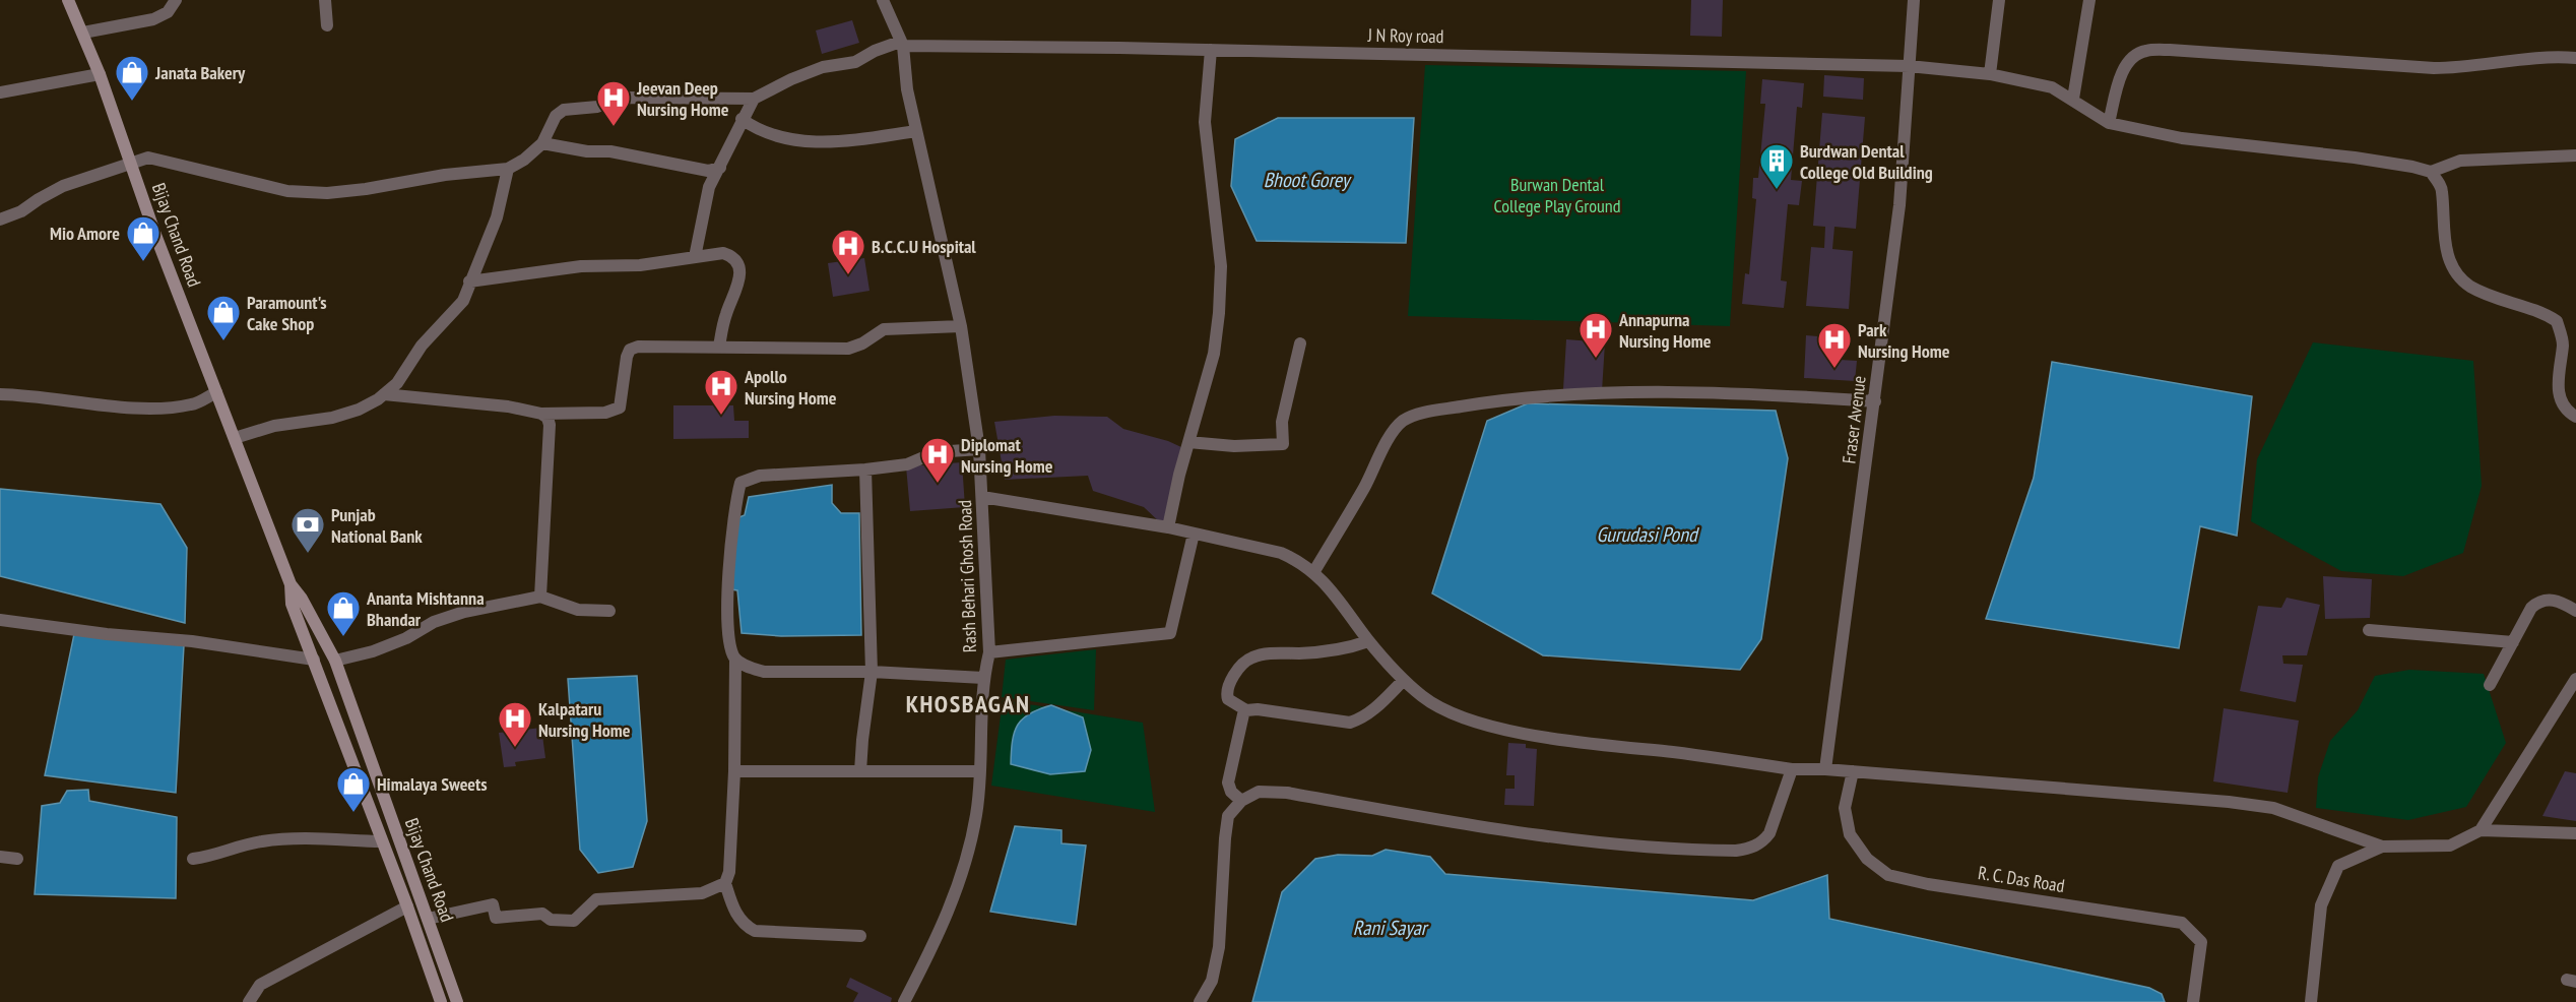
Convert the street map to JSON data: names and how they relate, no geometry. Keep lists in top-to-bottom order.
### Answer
{
  "streets": {
    "main road": ["Bijay Chand Road"],
    "street": [
      "J N Roy road",
      "Fraser Avenue",
      "Rash Behari Ghosh Road",
      "R. C. Das Road"
    ]
  },
  "crossings": [
    ["J N Roy road", "Fraser Avenue"],
    ["J N Roy road", "Rash Behari Ghosh Road"]
  ],
  "districts": ["KHOSBAGAN"],
  "water": ["Bhoot Gorey", "Gurudasi Pond", "Rani Sayar"],
  "parks": ["Burwan Dental College Play Ground"],
  "places": {
    "shop": [
      "Janata Bakery",
      "Mio Amore",
      "Paramount's Cake Shop",
      "Ananta Mishtanna Bhandar",
      "Himalaya Sweets"
    ],
    "hospital": [
      "Jeevan Deep Nursing Home",
      "B.C.C.U Hospital",
      "Annapurna Nursing Home",
      "Park Nursing Home",
      "Apollo Nursing Home",
      "Diplomat Nursing Home",
      "Kalpataru Nursing Home"
    ],
    "building": ["Burdwan Dental College Old Building"],
    "bank": ["Punjab National Bank"]
  }
}
